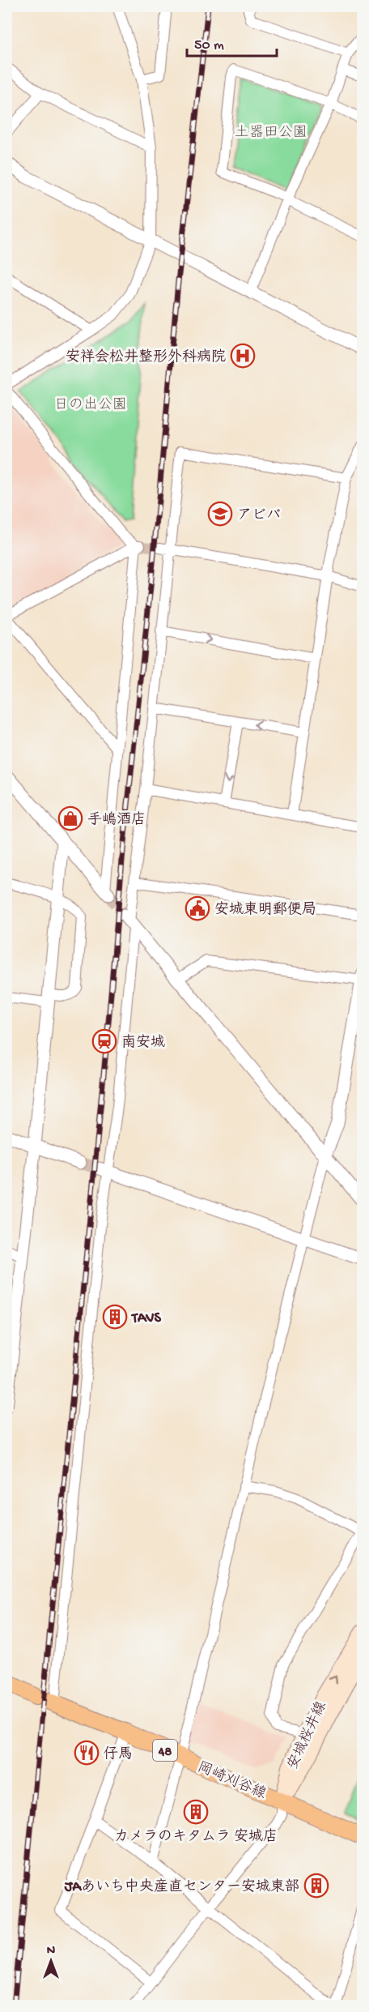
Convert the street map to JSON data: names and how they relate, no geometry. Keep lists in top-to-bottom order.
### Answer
{
  "streets": {
    "main road": ["安城桜井線", "48", "岡崎刈谷線"]
  },
  "crossings": [
    ["安城桜井線", "岡崎刈谷線"]
  ],
  "parks": ["土器田公園", "日の出公園"],
  "places": {
    "hospital": ["安祥会松井整形外科病院"],
    "school or university": ["アビバ"],
    "shop": ["手嶋酒店"],
    "public building": ["安城東明郵便局"],
    "station": ["南安城"],
    "building": ["TAVS", "カメラのキタムラ 安城店", "JAあいち中央産直センター安城東部"],
    "restaurant": ["仔馬"]
  },
  "scale_bar": "50 m",
  "north": "top"
}
